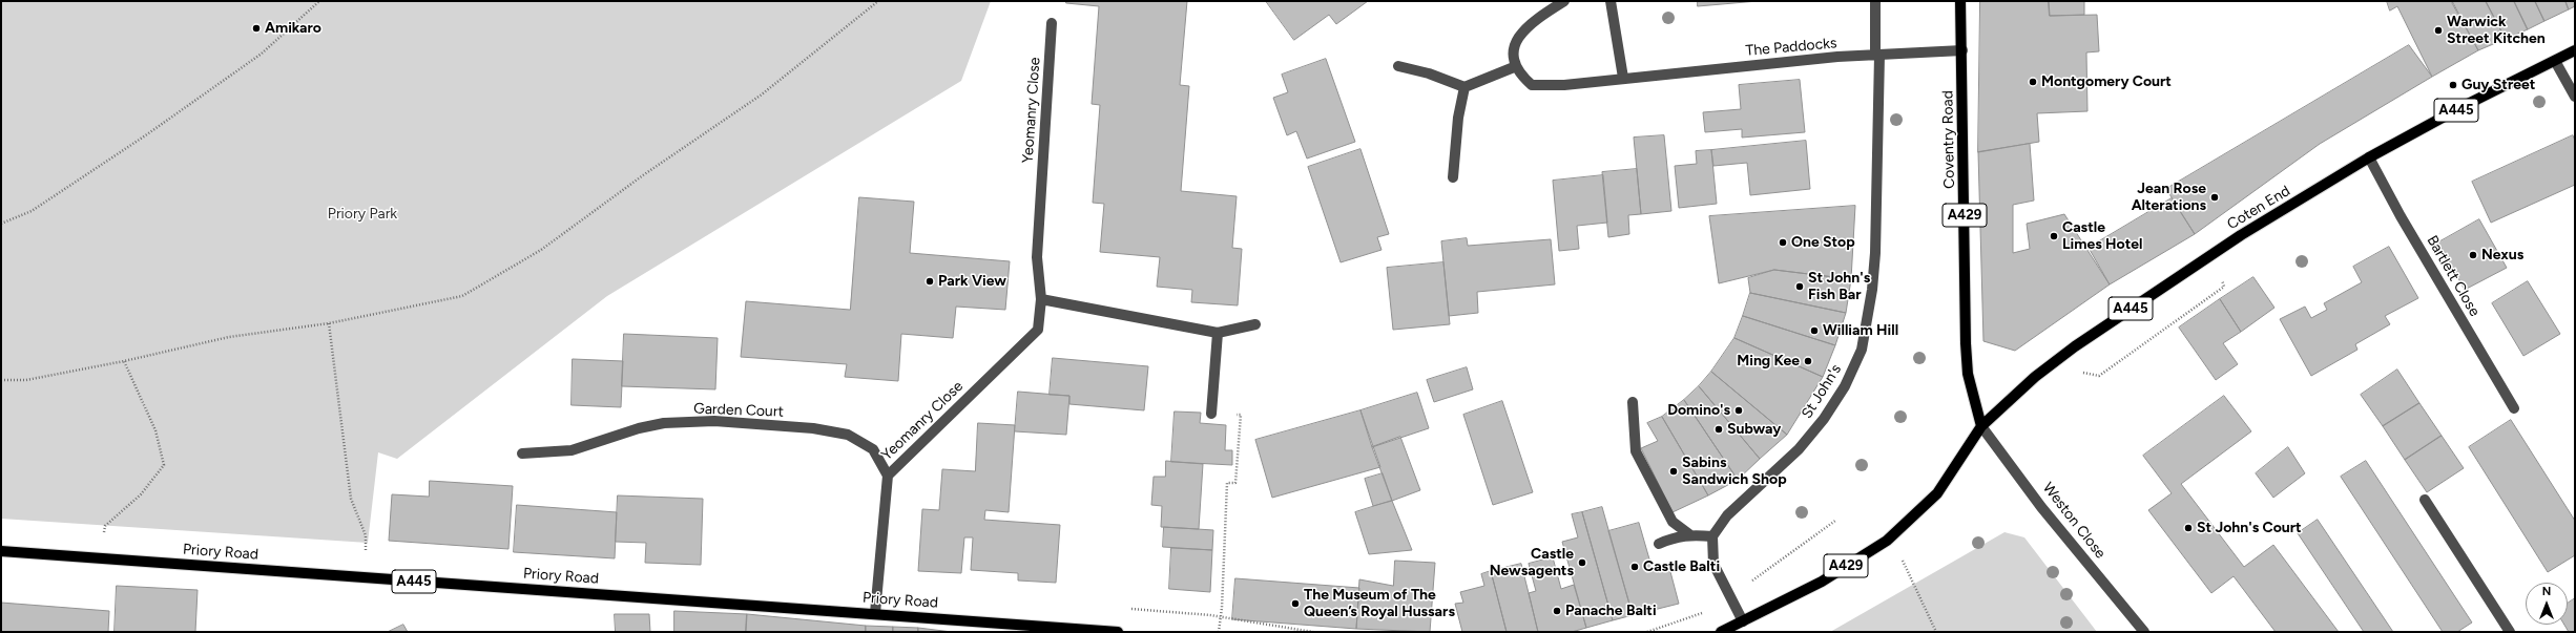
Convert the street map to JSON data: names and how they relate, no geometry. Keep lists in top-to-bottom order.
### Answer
{
  "streets": {
    "main road": [
      "A445",
      "Coventry Road",
      "Coten End",
      "A429",
      "Priory Road"
    ],
    "street": [
      "The Paddocks",
      "Yeomanry Close",
      "Bartlett Close",
      "St John's",
      "Garden Court",
      "Weston Close"
    ]
  },
  "crossings": [
    ["The Paddocks", "Coventry Road"],
    ["The Paddocks", "St John's"],
    ["Yeomanry Close", "Garden Court"],
    ["Yeomanry Close", "Priory Road"],
    ["Coventry Road", "Coten End"],
    ["Coventry Road", "A429"],
    ["Coventry Road", "Weston Close"],
    ["Coten End", "A429"],
    ["Coten End", "Bartlett Close"],
    ["Coten End", "Weston Close"],
    ["A429", "Weston Close"]
  ],
  "parks": ["Priory Park"],
  "places": [
    "Amikaro",
    "Warwick Street Kitchen",
    "Montgomery Court",
    "Guy Street",
    "Jean Rose Alterations",
    "Castle Limes Hotel",
    "One Stop",
    "Nexus",
    "Park View",
    "St John's Fish Bar",
    "William Hill",
    "Ming Kee",
    "Domino's",
    "Subway",
    "Sabins Sandwich Shop",
    "St John's Court",
    "Castle Newsagents",
    "Castle Balti",
    "The Museum of The Queen’s Royal Hussars",
    "Panache Balti"
  ],
  "north": "top"
}
